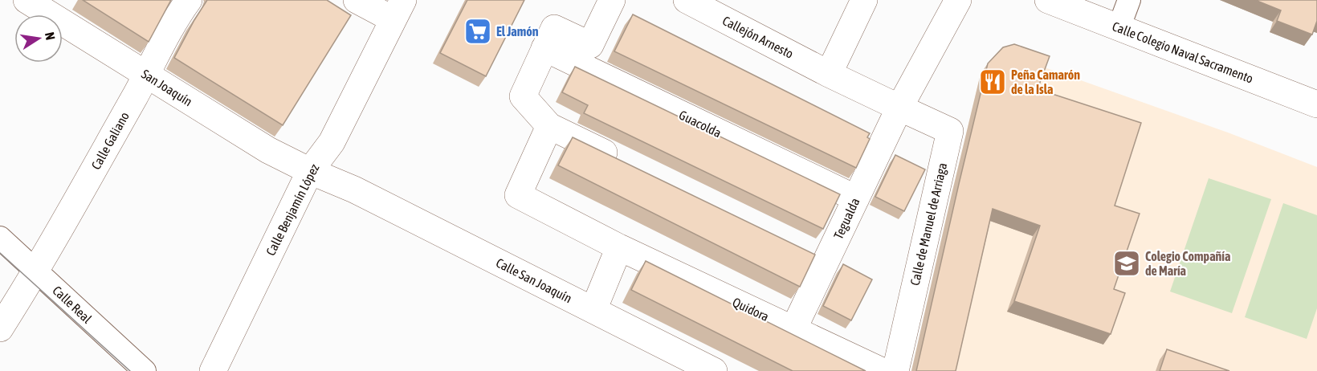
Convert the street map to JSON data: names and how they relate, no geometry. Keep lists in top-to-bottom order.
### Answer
{
  "streets": {
    "street": [
      "Callejón Arnesto",
      "Calle Colegio Naval Sacramento",
      "San Joaquín",
      "Guacolda",
      "Calle Galiano",
      "Calle Benjamín López",
      "Tegualda",
      "Calle de Manuel de Arriaga",
      "Calle San Joaquín",
      "Calle Real",
      "Quidora"
    ]
  },
  "crossings": [
    ["Callejón Arnesto", "Tegualda"],
    ["Callejón Arnesto", "Calle de Manuel de Arriaga"],
    ["San Joaquín", "Calle Galiano"],
    ["San Joaquín", "Calle Benjamín López"],
    ["San Joaquín", "Calle San Joaquín"],
    ["Guacolda", "Tegualda"],
    ["Calle Galiano", "Calle Real"],
    ["Tegualda", "Calle de Manuel de Arriaga"],
    ["Tegualda", "Quidora"]
  ],
  "places": {
    "supermarket": ["El Jamón"],
    "restaurant": ["Peña Camarón de la Isla"],
    "school or university": ["Colegio Compañía de María"]
  },
  "north": "right"
}
